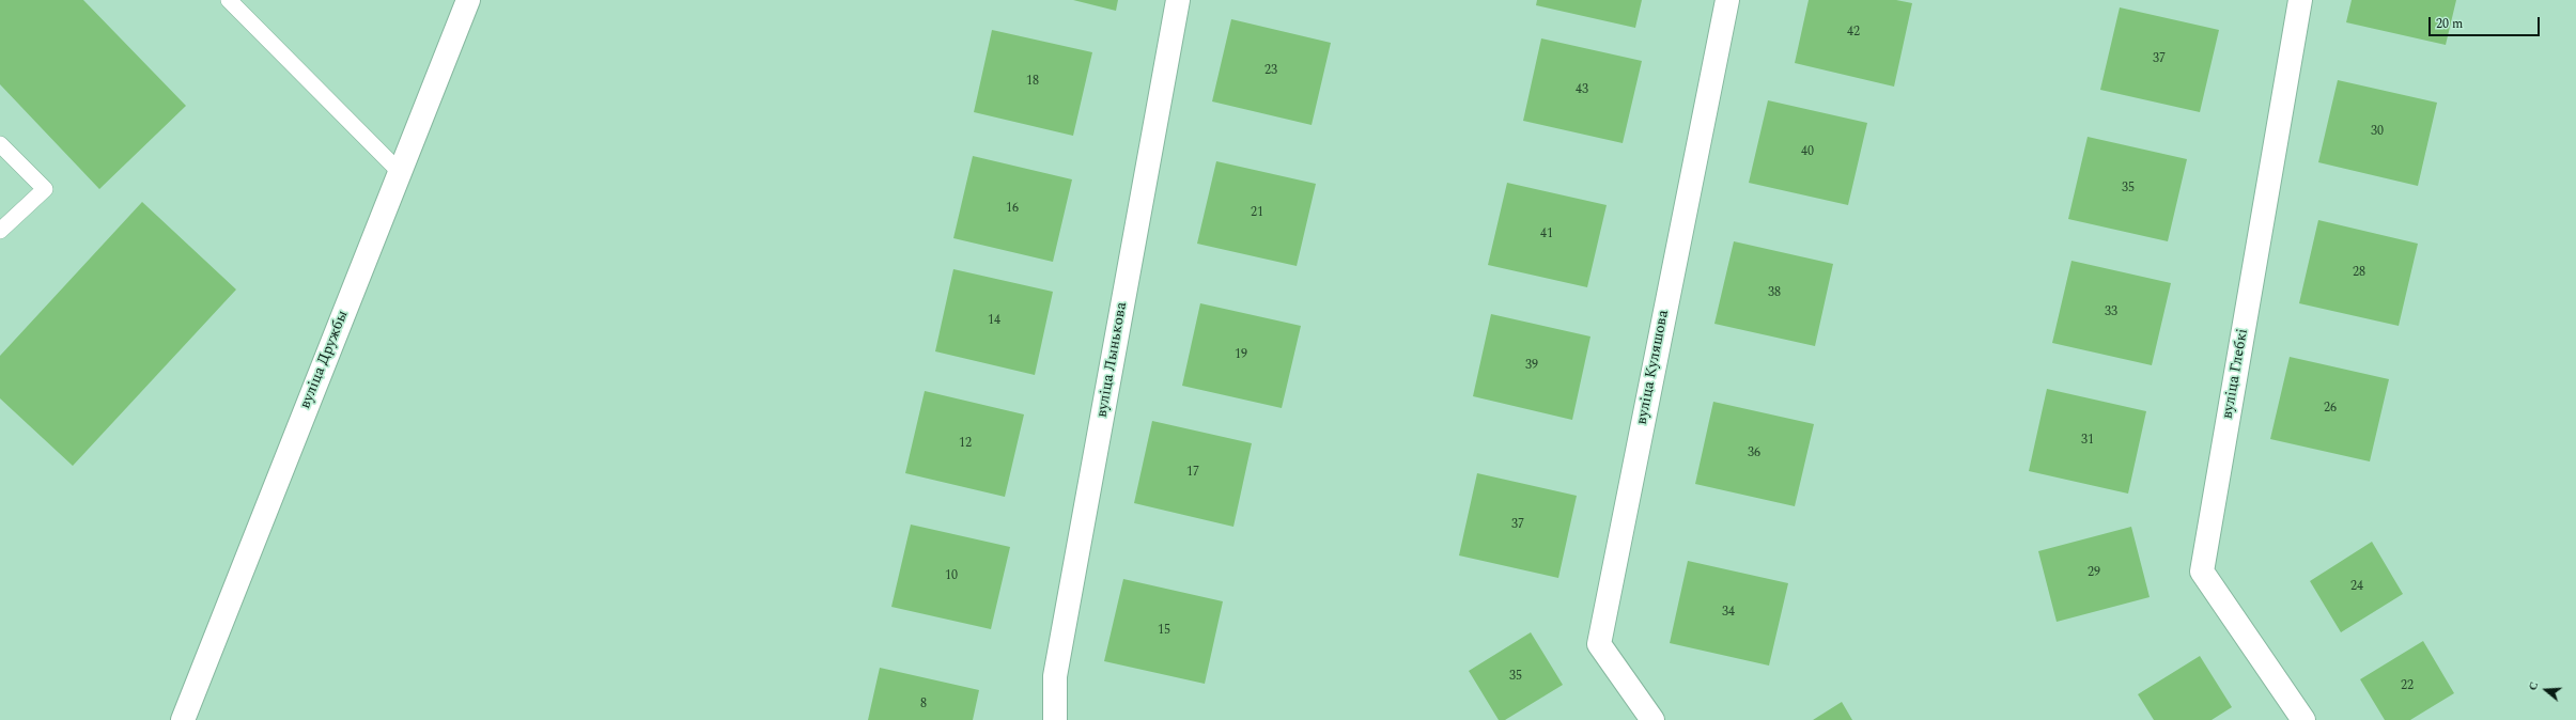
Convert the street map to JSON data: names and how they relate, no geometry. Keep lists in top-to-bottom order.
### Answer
{
  "streets": {
    "street": [
      "вуліца Дружбы",
      "вуліца Лынькова",
      "вуліца Куляшова",
      "вуліца Глебкі"
    ]
  },
  "house_numbers": [
    "42",
    "37",
    "23",
    "18",
    "43",
    "30",
    "40",
    "35",
    "16",
    "21",
    "41",
    "28",
    "38",
    "33",
    "14",
    "19",
    "39",
    "26",
    "31",
    "12",
    "36",
    "17",
    "37",
    "29",
    "10",
    "24",
    "34",
    "15",
    "35",
    "22",
    "8"
  ],
  "scale_bar": "20 m",
  "north": "left"
}
